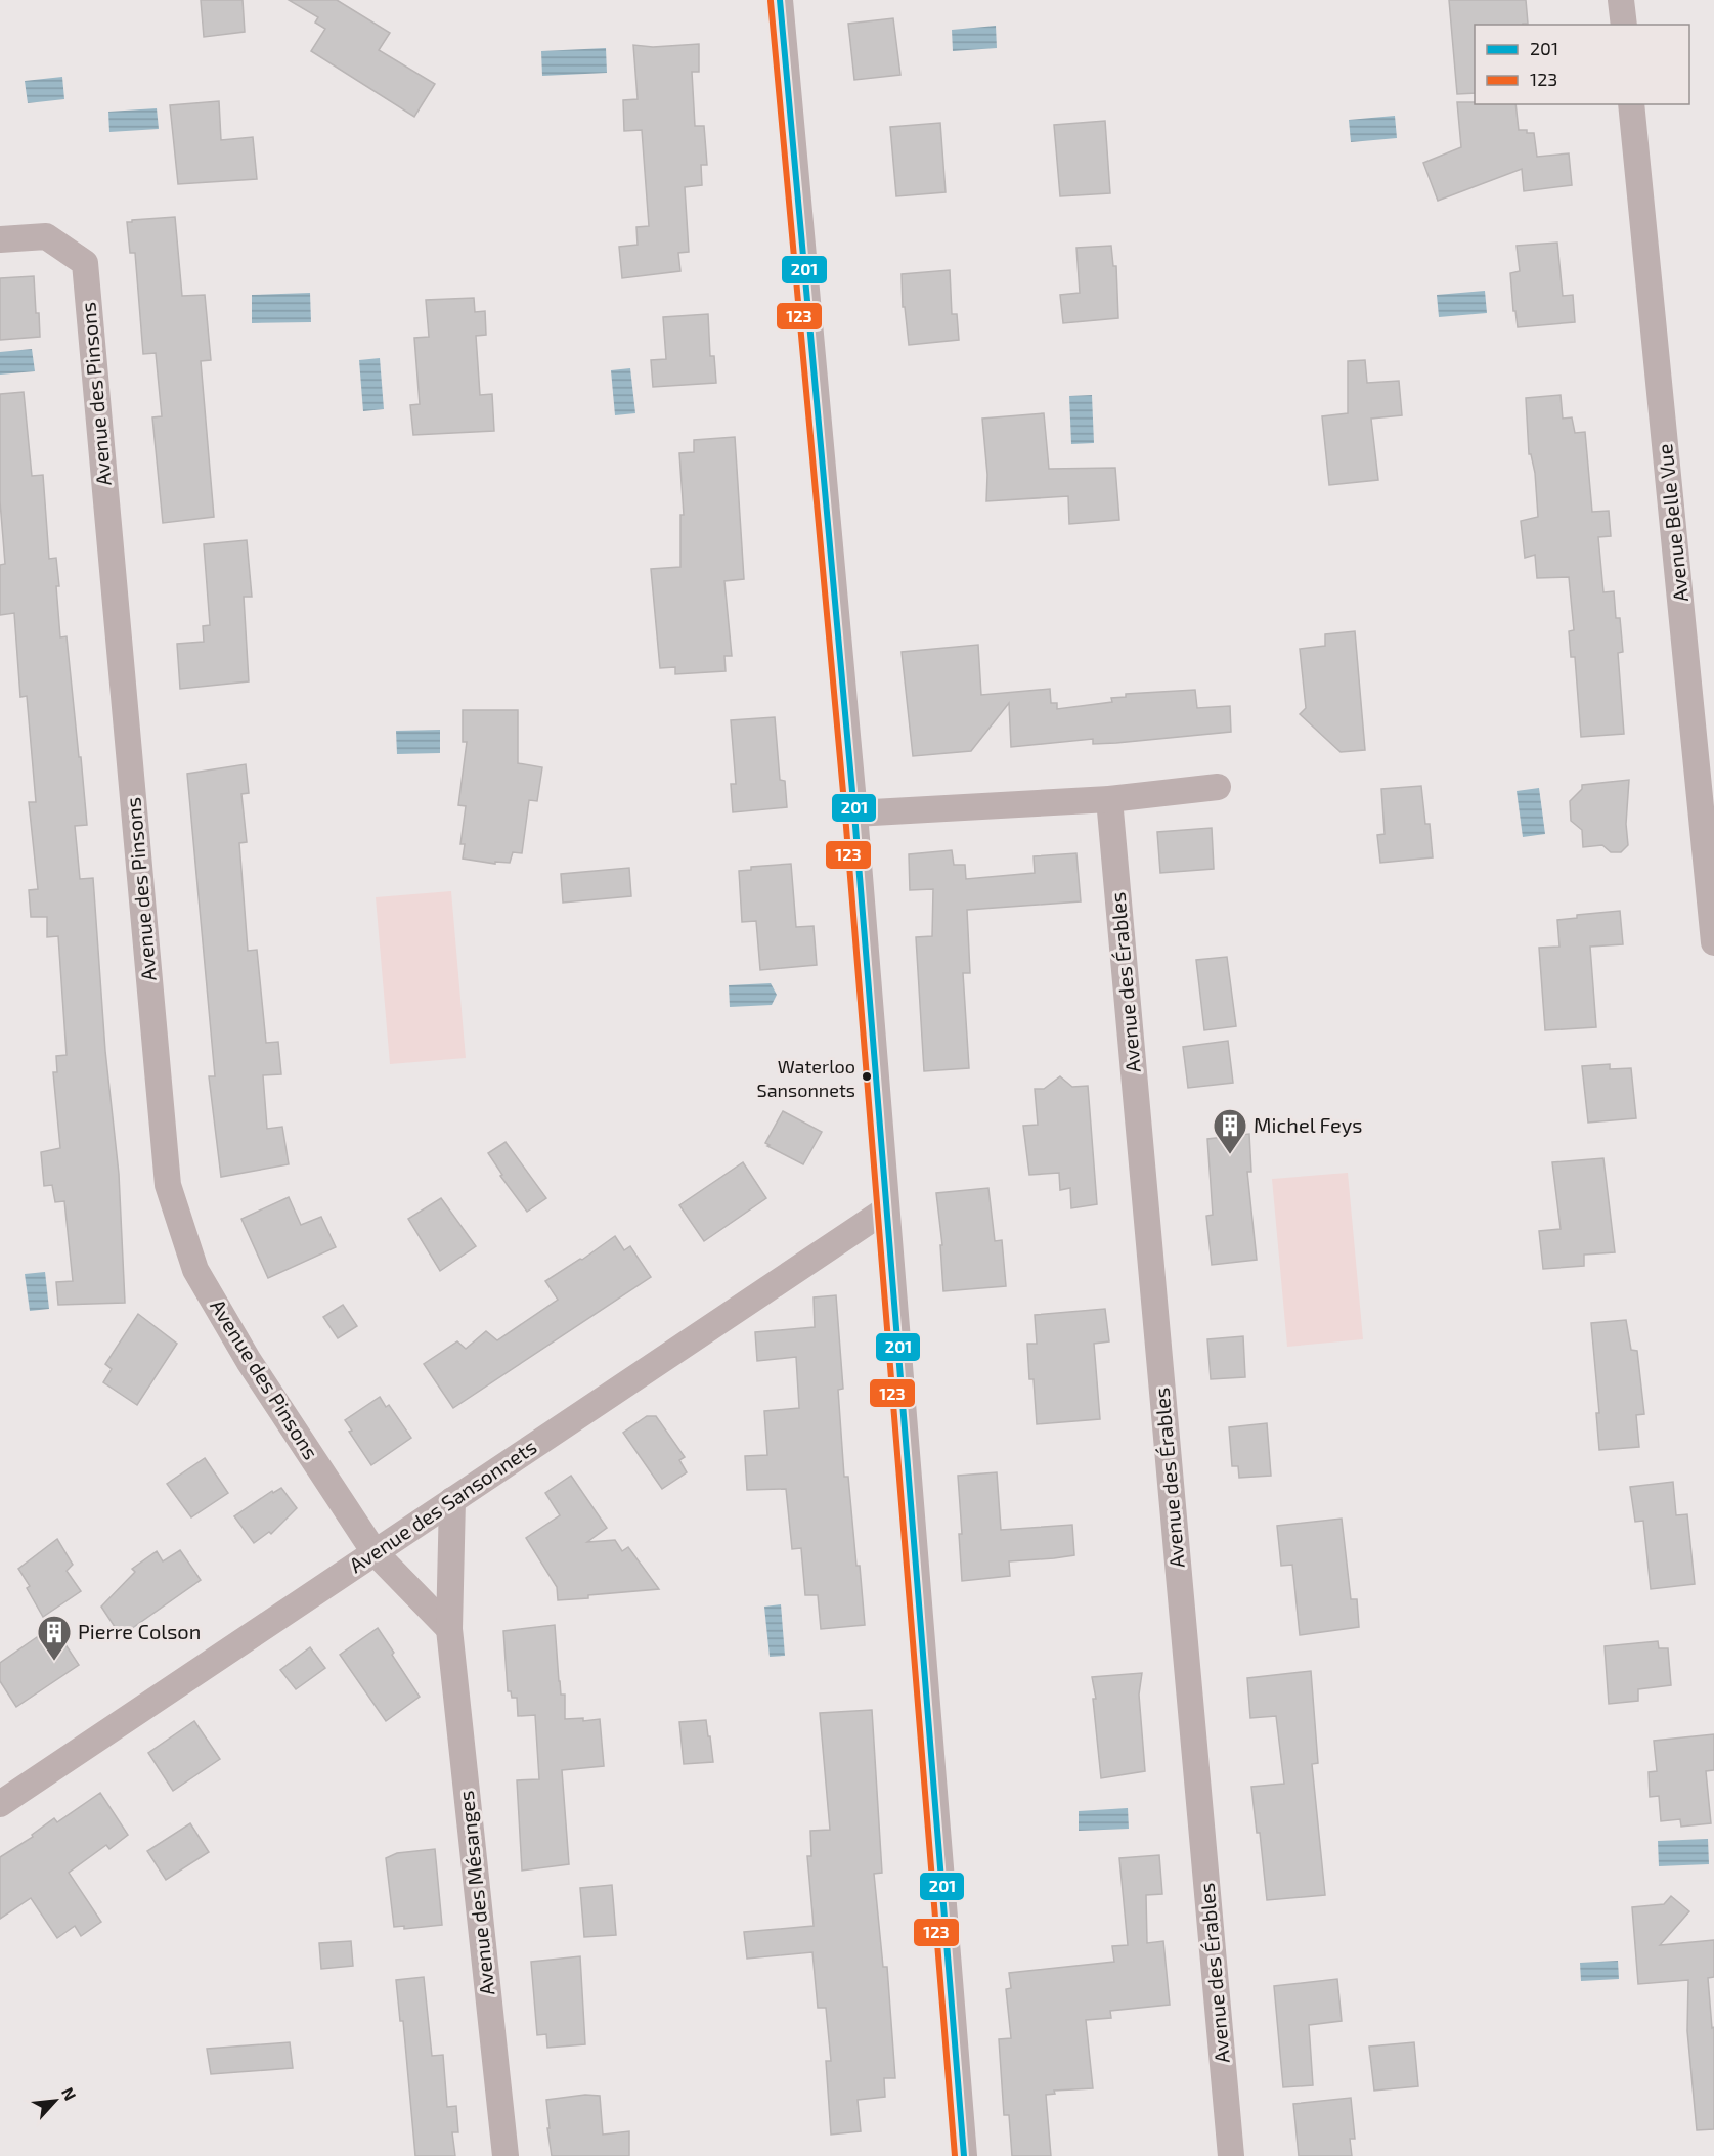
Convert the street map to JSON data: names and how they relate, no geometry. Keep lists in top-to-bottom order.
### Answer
{
  "streets": {
    "street": [
      "Avenue des Pinsons",
      "Avenue Belle Vue",
      "Avenue des Érables",
      "Avenue des Sansonnets",
      "Avenue des Mésanges"
    ]
  },
  "crossings": [
    ["Avenue des Pinsons", "Avenue des Sansonnets"],
    ["Avenue des Sansonnets", "Avenue des Mésanges"]
  ],
  "places": {
    "other": ["Waterloo Sansonnets"],
    "building": ["Michel Feys", "Pierre Colson"]
  },
  "lines": ["transit line 201", "transit line 123"],
  "legend": ["201", "123"],
  "north": "top right"
}
